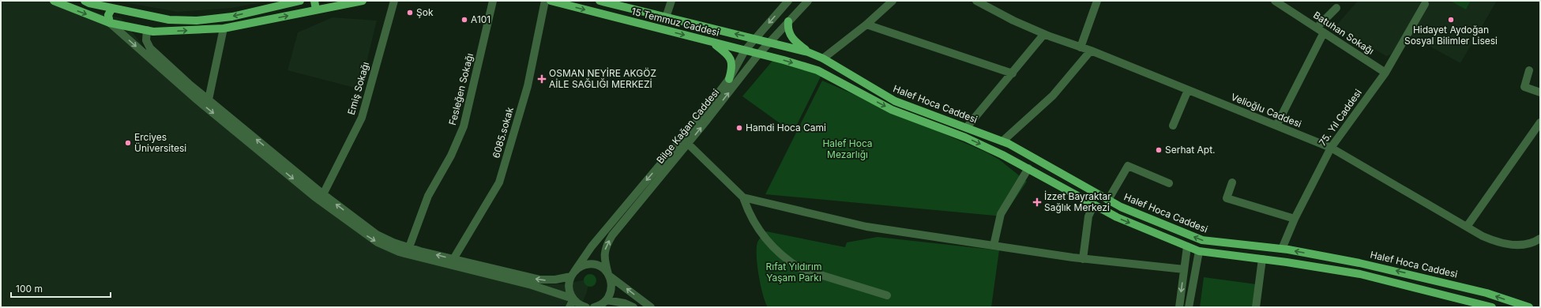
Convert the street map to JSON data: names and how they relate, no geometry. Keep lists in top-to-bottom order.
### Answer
{
  "streets": {
    "main road": ["15 Temmuz Caddesi", "Halef Hoca Caddesi"],
    "street": [
      "Batuhan Sokağı",
      "Emiş Sokağı",
      "Fesleğen Sokağı",
      "Velioğlu Caddesi",
      "75. Yıl Caddesi",
      "Bilge Kağan Caddesi",
      "6085.sokak"
    ]
  },
  "crossings": [
    ["15 Temmuz Caddesi", "Halef Hoca Caddesi"],
    ["15 Temmuz Caddesi", "Bilge Kağan Caddesi"],
    ["Batuhan Sokağı", "75. Yıl Caddesi"],
    ["Halef Hoca Caddesi", "75. Yıl Caddesi"],
    ["Halef Hoca Caddesi", "Bilge Kağan Caddesi"],
    ["Velioğlu Caddesi", "75. Yıl Caddesi"]
  ],
  "parks": ["Halef Hoca Mezarlığı", "Rıfat Yıldırım Yaşam Parkı"],
  "places": {
    "other": [
      "Şok",
      "A101",
      "Hidayet Aydoğan Sosyal Bilimler Lisesi",
      "Hamdi Hoca Cami",
      "Erciyes Üniversitesi",
      "Serhat Apt."
    ],
    "health": ["OSMAN NEYİRE AKGÖZ AİLE SAĞLIĞI MERKEZİ", "İzzet Bayraktar Sağlık Merkezi"]
  },
  "scale_bar": "100 m"
}
